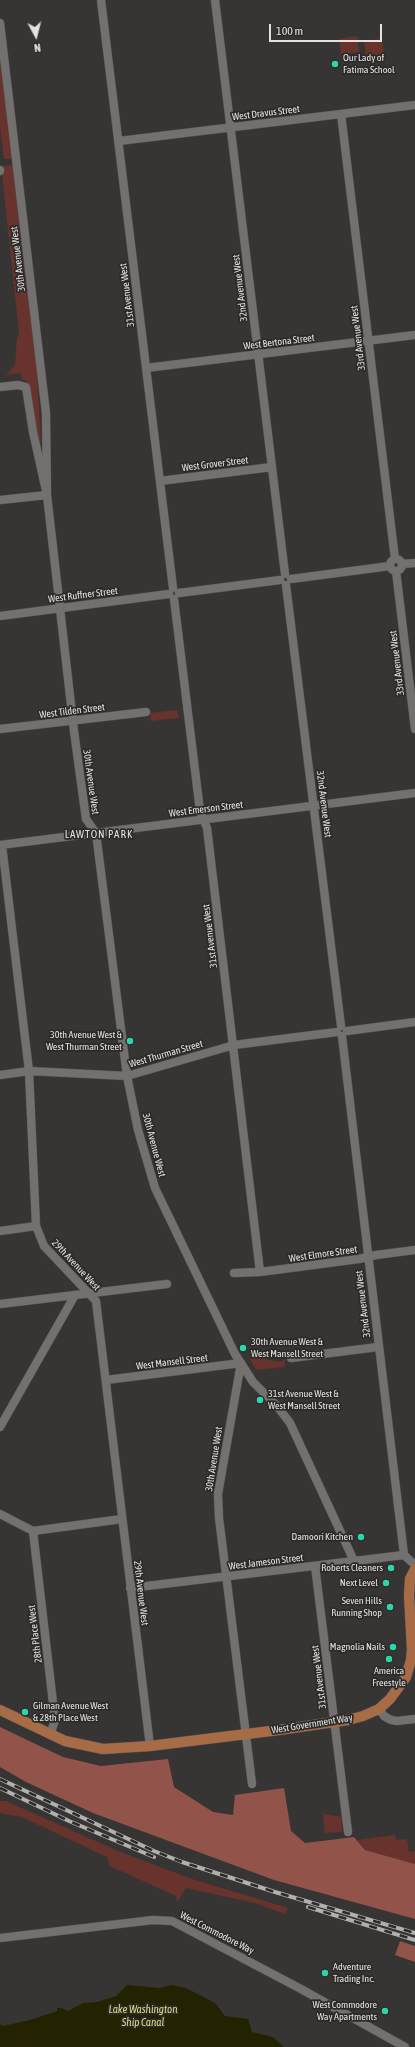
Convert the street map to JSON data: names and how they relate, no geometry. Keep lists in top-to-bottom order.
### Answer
{
  "streets": {
    "main road": ["West Government Way"],
    "street": [
      "West Dravus Street",
      "30th Avenue West",
      "32nd Avenue West",
      "31st Avenue West",
      "33rd Avenue West",
      "West Bertona Street",
      "West Grover Street",
      "West Ruffner Street",
      "West Tilden Street",
      "West Emerson Street",
      "West Thurman Street",
      "West Elmore Street",
      "29th Avenue West",
      "West Mansell Street",
      "West Jameson Street",
      "28th Place West",
      "West Commodore Way"
    ]
  },
  "crossings": [
    ["West Dravus Street", "32nd Avenue West"],
    ["West Dravus Street", "31st Avenue West"],
    ["West Dravus Street", "33rd Avenue West"],
    ["30th Avenue West", "West Ruffner Street"],
    ["30th Avenue West", "West Tilden Street"],
    ["30th Avenue West", "West Emerson Street"],
    ["30th Avenue West", "West Thurman Street"],
    ["30th Avenue West", "West Mansell Street"],
    ["30th Avenue West", "West Jameson Street"],
    ["30th Avenue West", "West Government Way"],
    ["32nd Avenue West", "West Bertona Street"],
    ["32nd Avenue West", "West Grover Street"],
    ["32nd Avenue West", "West Ruffner Street"],
    ["32nd Avenue West", "West Emerson Street"],
    ["32nd Avenue West", "West Thurman Street"],
    ["32nd Avenue West", "West Elmore Street"],
    ["32nd Avenue West", "West Jameson Street"],
    ["31st Avenue West", "West Bertona Street"],
    ["31st Avenue West", "West Grover Street"],
    ["31st Avenue West", "West Ruffner Street"],
    ["31st Avenue West", "West Emerson Street"],
    ["31st Avenue West", "West Thurman Street"],
    ["31st Avenue West", "West Elmore Street"],
    ["31st Avenue West", "West Jameson Street"],
    ["31st Avenue West", "West Government Way"],
    ["33rd Avenue West", "West Bertona Street"],
    ["33rd Avenue West", "West Ruffner Street"],
    ["West Emerson Street", "29th Avenue West"],
    ["West Thurman Street", "29th Avenue West"],
    ["29th Avenue West", "West Mansell Street"],
    ["29th Avenue West", "West Jameson Street"],
    ["29th Avenue West", "West Government Way"],
    ["28th Place West", "West Government Way"]
  ],
  "districts": ["LAWTON PARK"],
  "water": ["Lake Washington Ship Canal"],
  "places": [
    "Our Lady of Fatima School",
    "30th Avenue West & West Thurman Street",
    "30th Avenue West & West Mansell Street",
    "31st Avenue West & West Mansell Street",
    "Damoori Kitchen",
    "Roberts Cleaners",
    "Next Level",
    "Seven Hills Running Shop",
    "Magnolia Nails",
    "America Freestyle",
    "Gilman Avenue West & 28th Place West",
    "Adventure Trading Inc.",
    "West Commodore Way Apartments"
  ],
  "scale_bar": "100 m",
  "north": "bottom"
}
